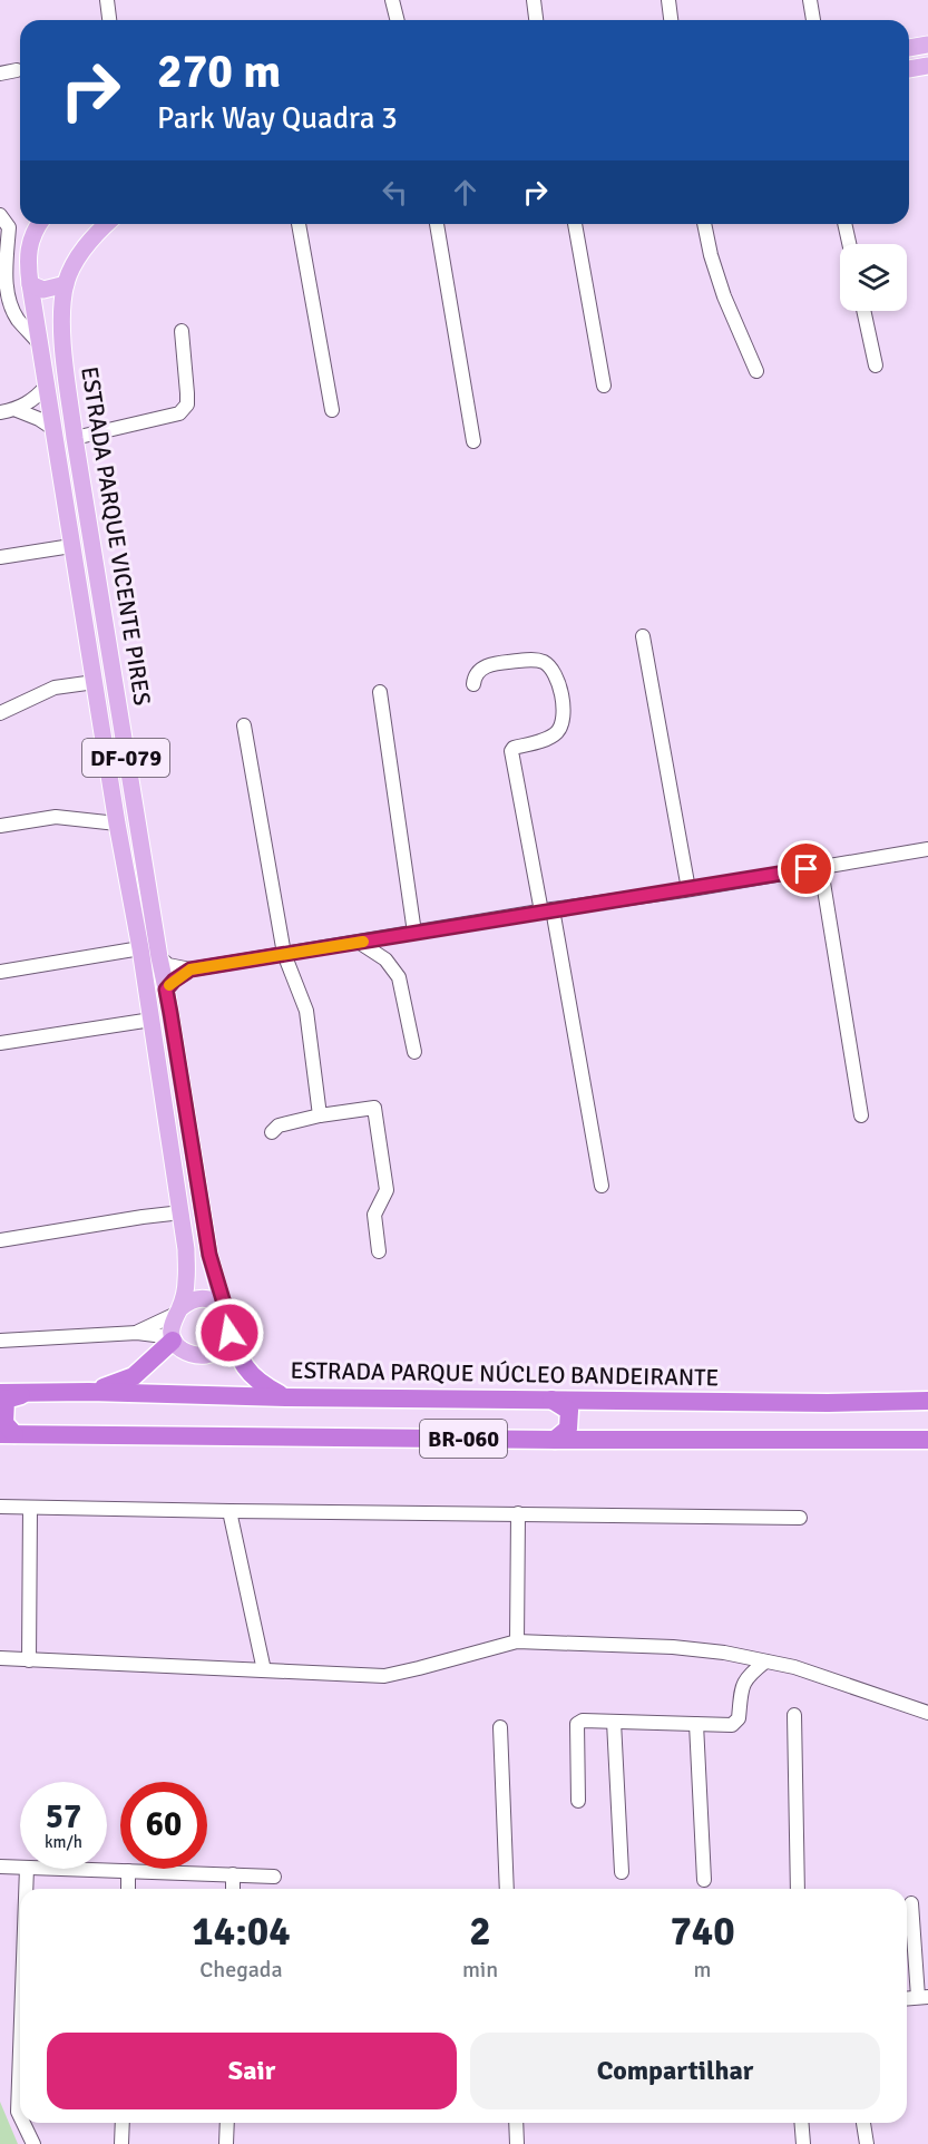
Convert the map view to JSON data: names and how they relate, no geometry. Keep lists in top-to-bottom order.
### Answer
{
  "streets": {
    "highway": ["ESTRADA PARQUE NÚCLEO BANDEIRANTE", "BR-060"],
    "main road": ["ESTRADA PARQUE VICENTE PIRES", "DF-079"]
  },
  "page": {
    "turn": ["270 m", "Park Way Quadra 3"],
    "speed": "57 km/h",
    "limit": "60",
    "eta": [
      "14:04",
      "Chegada",
      "2",
      "min",
      "740",
      "m"
    ],
    "buttons": ["Sair", "Compartilhar"]
  }
}
